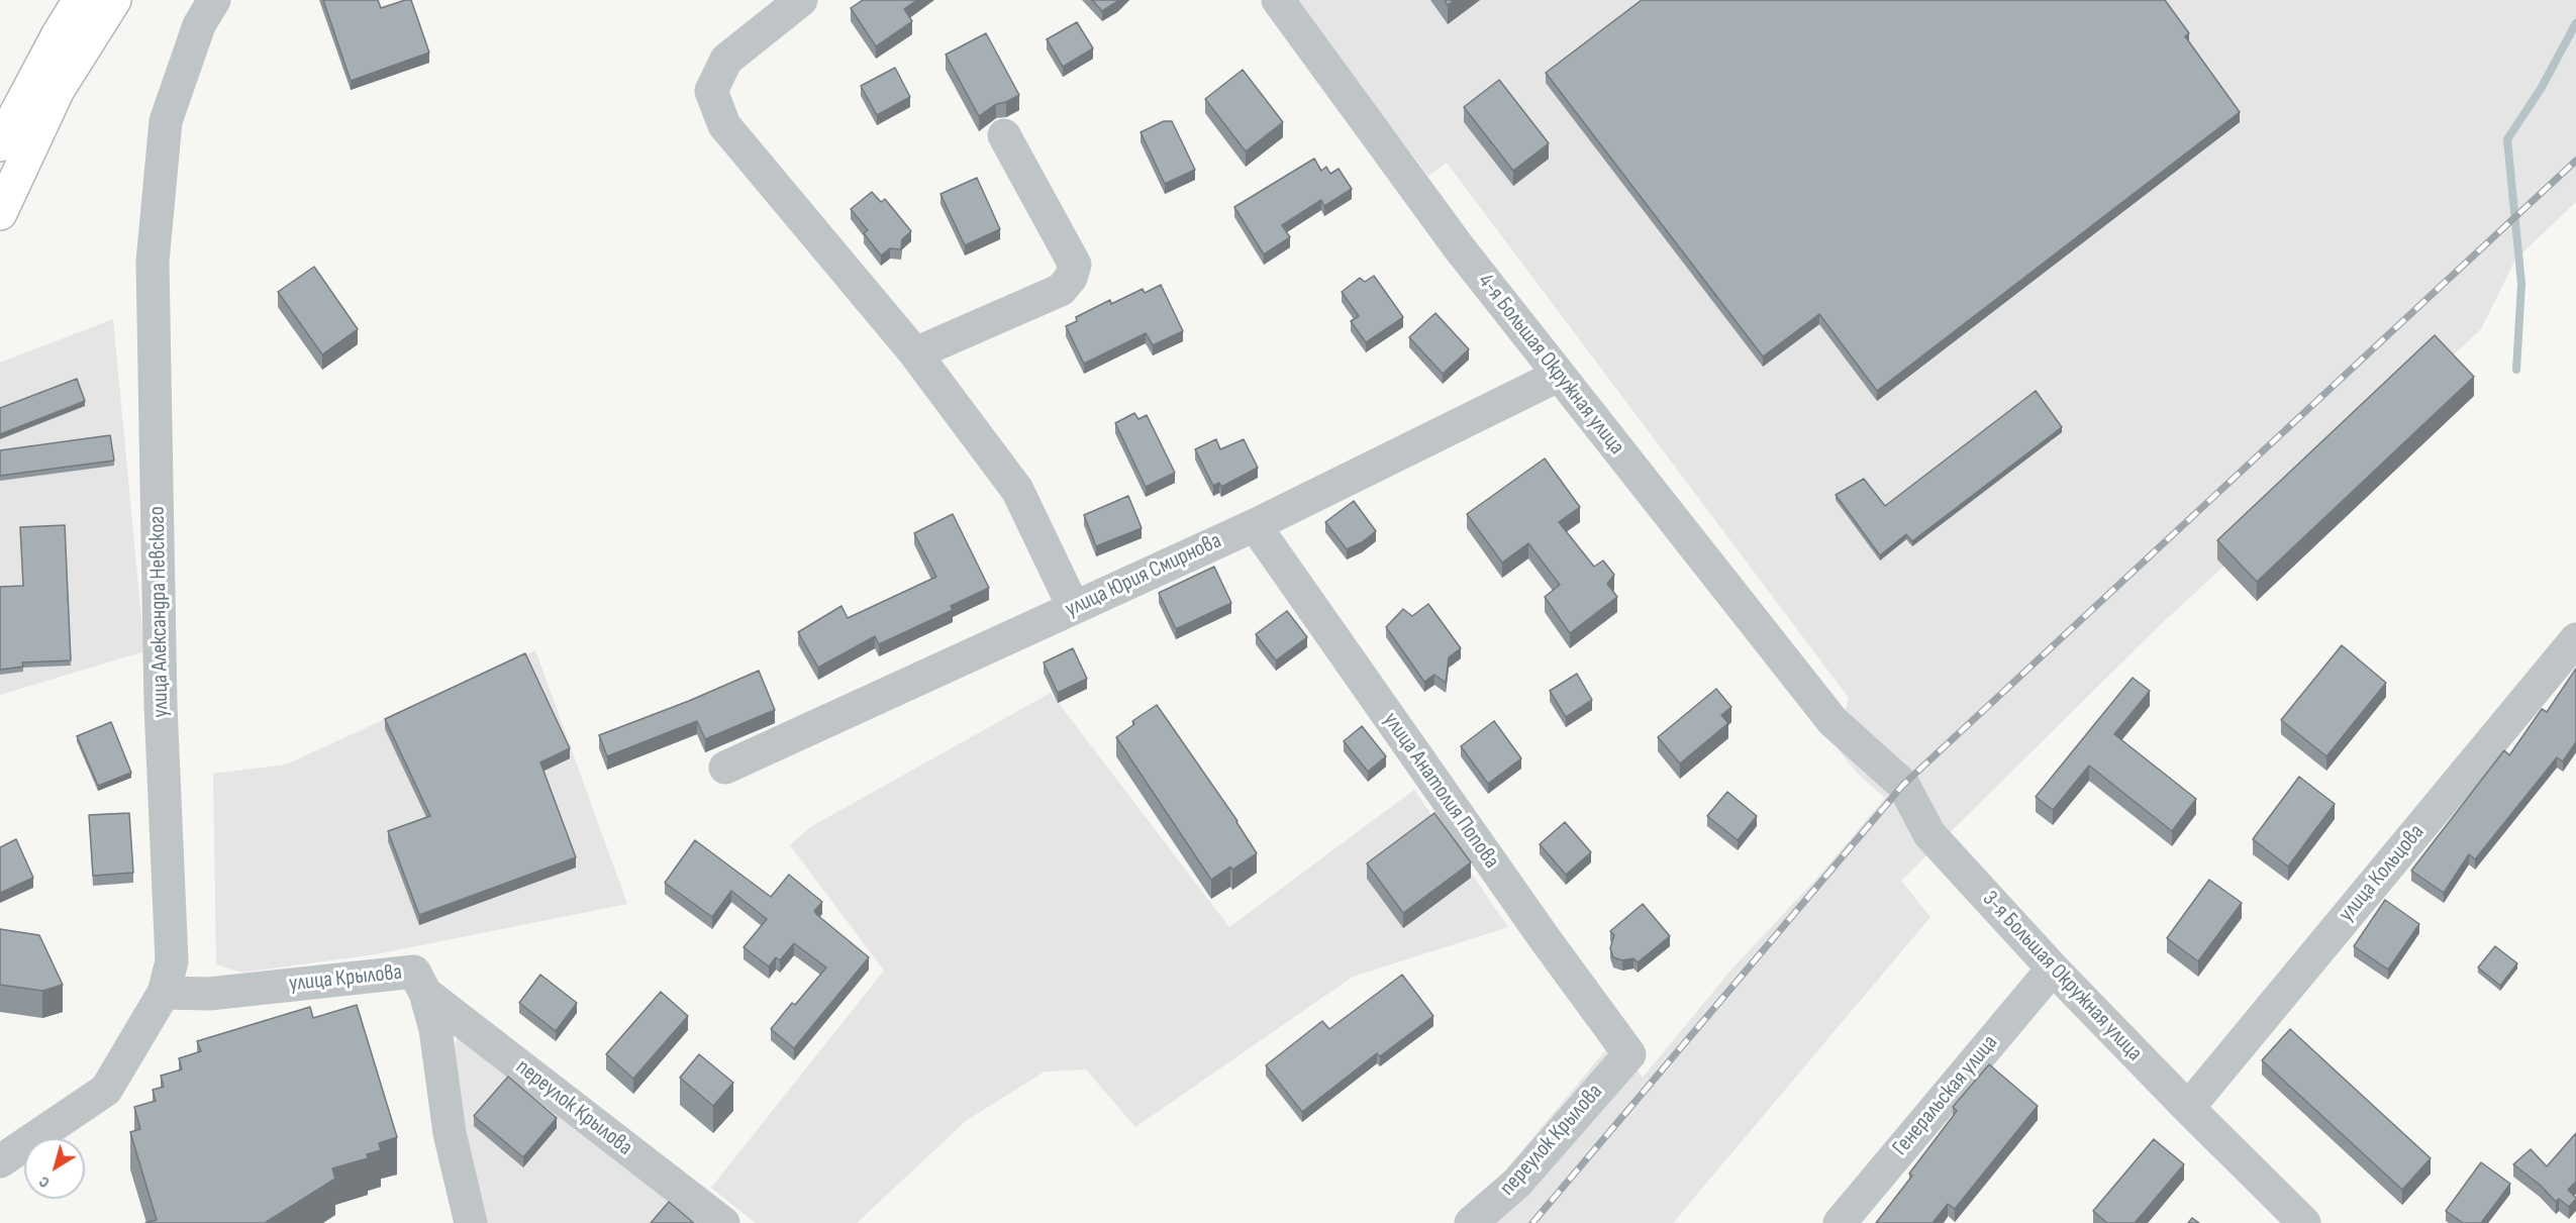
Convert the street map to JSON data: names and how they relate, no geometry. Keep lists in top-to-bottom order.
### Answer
{
  "streets": {
    "street": [
      "4-я Большая Окружная улица",
      "улица Юрия Смирнова",
      "улица Александра Невского",
      "улица Анатолия Попова",
      "улица Кольцова",
      "3-я Большая Окружная улица",
      "улица Крылова",
      "Генеральская улица",
      "переулок Крылова"
    ]
  },
  "crossings": [
    ["4-я Большая Окружная улица", "улица Юрия Смирнова"],
    ["4-я Большая Окружная улица", "3-я Большая Окружная улица"],
    ["улица Юрия Смирнова", "улица Анатолия Попова"],
    ["улица Александра Невского", "улица Крылова"],
    ["улица Анатолия Попова", "переулок Крылова"],
    ["улица Кольцова", "3-я Большая Окружная улица"],
    ["3-я Большая Окружная улица", "Генеральская улица"],
    ["улица Крылова", "переулок Крылова"]
  ],
  "north": "bottom left"
}
